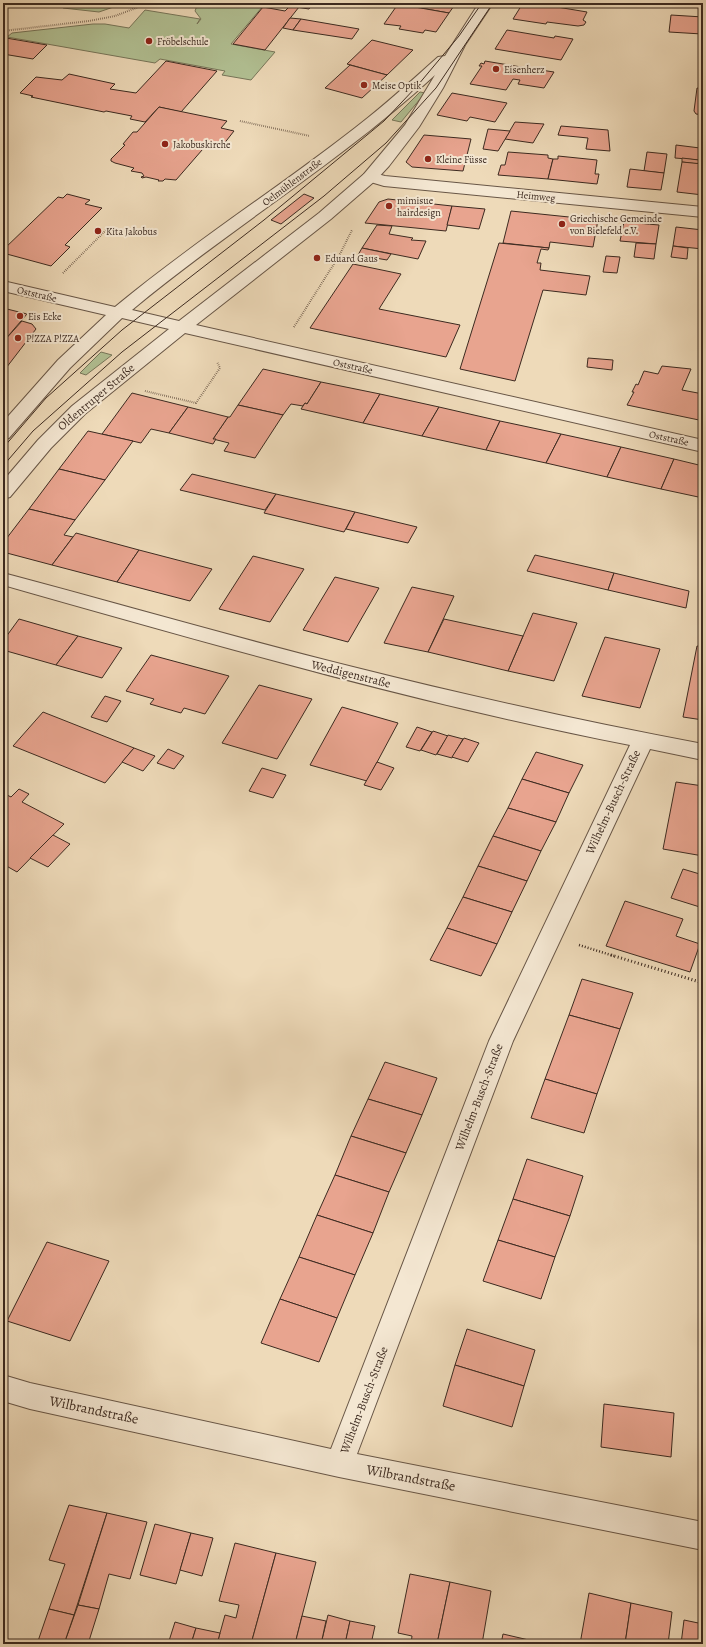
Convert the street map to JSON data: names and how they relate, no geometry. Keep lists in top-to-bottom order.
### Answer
{
  "streets": {
    "street": [
      "Oelmühlenstraße",
      "Heimweg",
      "Oststraße",
      "Oldentruper Straße",
      "Weddigenstraße",
      "Wilhelm-Busch-Straße",
      "Wilbrandstraße"
    ]
  },
  "crossings": [
    ["Oelmühlenstraße", "Heimweg"],
    ["Oelmühlenstraße", "Oststraße"],
    ["Oelmühlenstraße", "Oldentruper Straße"],
    ["Oststraße", "Oldentruper Straße"],
    ["Weddigenstraße", "Wilhelm-Busch-Straße"],
    ["Wilhelm-Busch-Straße", "Wilbrandstraße"]
  ],
  "places": [
    "Fröbelschule",
    "Eisenherz",
    "Meise Optik",
    "Jakobuskirche",
    "Kleine Füsse",
    "mimisue hairdesign",
    "Griechische Gemeinde von Bielefeld e.V.",
    "Kita Jakobus",
    "Eduard Gaus",
    "Eis Ecke",
    "P!ZZA P!ZZA"
  ]
}
